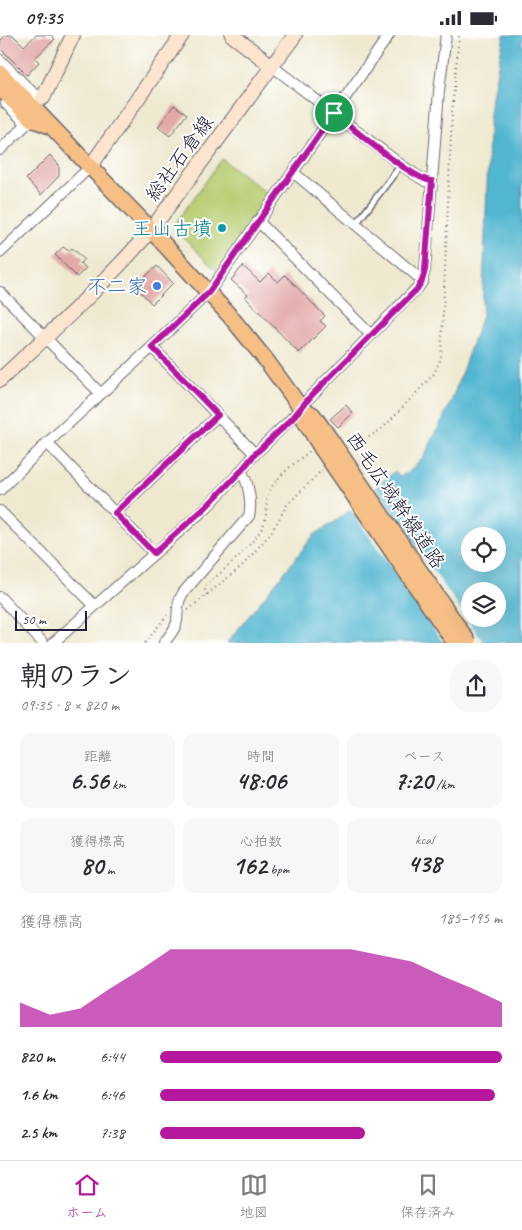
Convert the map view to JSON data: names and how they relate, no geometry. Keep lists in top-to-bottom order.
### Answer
{
  "streets": {
    "main road": ["総社石倉線", "西毛広域幹線道路"]
  },
  "crossings": [
    ["総社石倉線", "西毛広域幹線道路"]
  ],
  "places": ["王山古墳", "不二家"],
  "scale_bar": "50 m",
  "page": {
    "status": "09:35",
    "scale": "50 m",
    "heading": ["朝のラン", "09:35 · 8 × 820 m"],
    "stats": [
      ["距離", "6.56 km"],
      ["時間", "48:06"],
      ["ペース", "7:20 /km"],
      ["獲得標高", "80 m"],
      ["心拍数", "162 bpm"],
      ["kcal", "438"]
    ],
    "chart": ["獲得標高", "185–195 m"],
    "list": [
      {
        "name": "820 m",
        "note": "6:44"
      },
      {
        "name": "1.6 km",
        "note": "6:46"
      },
      {
        "name": "2.5 km",
        "note": "7:38"
      }
    ],
    "tabs": ["ホーム", "地図", "保存済み"]
  }
}
